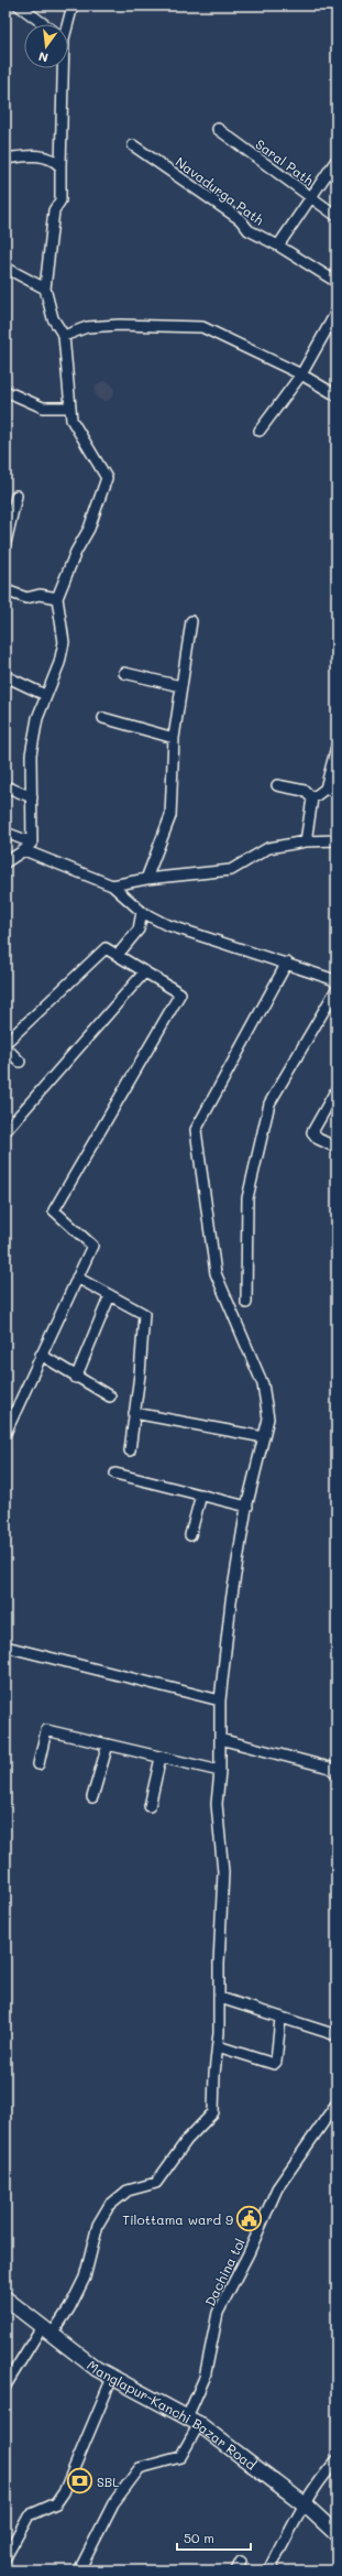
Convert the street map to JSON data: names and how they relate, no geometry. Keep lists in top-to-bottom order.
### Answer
{
  "streets": {
    "street": [
      "Saral Path",
      "Navadurga Path",
      "Dachina tol",
      "Manglapur-Kanchi Bazar Road"
    ]
  },
  "crossings": [
    ["Dachina tol", "Manglapur-Kanchi Bazar Road"]
  ],
  "places": {
    "public building": ["Tilottama ward 9"],
    "bank": ["SBL"]
  },
  "scale_bar": "50 m",
  "north": "bottom"
}
